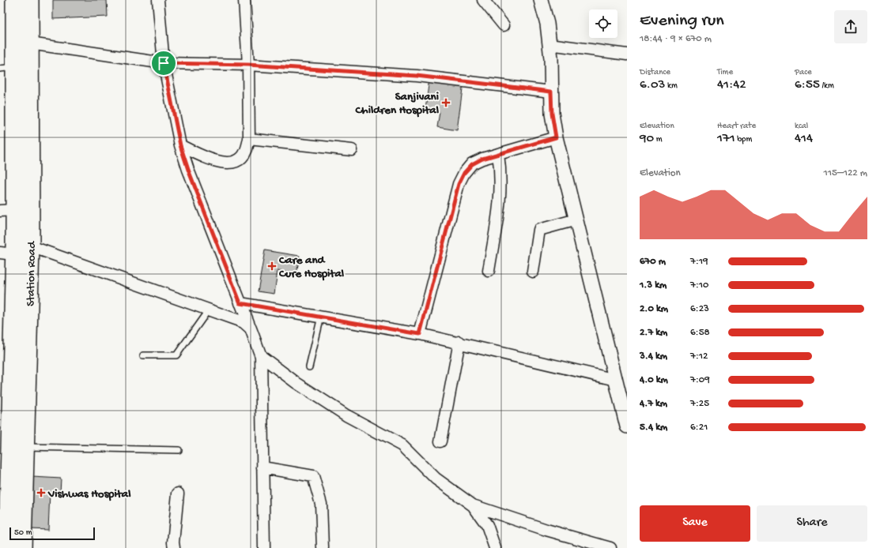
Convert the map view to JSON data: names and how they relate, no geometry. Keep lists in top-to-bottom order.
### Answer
{
  "streets": {
    "main road": ["Station Road"]
  },
  "places": {
    "health": ["Sanjivani Children Hospital", "Care and Cure Hospital", "Vishwas Hospital"]
  },
  "scale_bar": "50 m",
  "page": {
    "heading": ["Evening run", "18:44 · 9 × 670 m"],
    "stats": [
      ["Distance", "6.03 km"],
      ["Time", "41:42"],
      ["Pace", "6:55 /km"],
      ["Elevation", "90 m"],
      ["Heart rate", "171 bpm"],
      ["kcal", "414"]
    ],
    "chart": ["Elevation", "115–122 m"],
    "list": [
      {
        "name": "670 m",
        "note": "7:19"
      },
      {
        "name": "1.3 km",
        "note": "7:10"
      },
      {
        "name": "2.0 km",
        "note": "6:23"
      },
      {
        "name": "2.7 km",
        "note": "6:58"
      },
      {
        "name": "3.4 km",
        "note": "7:12"
      },
      {
        "name": "4.0 km",
        "note": "7:09"
      },
      {
        "name": "4.7 km",
        "note": "7:25"
      },
      {
        "name": "5.4 km",
        "note": "6:21"
      }
    ],
    "buttons": ["Save", "Share"],
    "scale": "50 m"
  }
}
